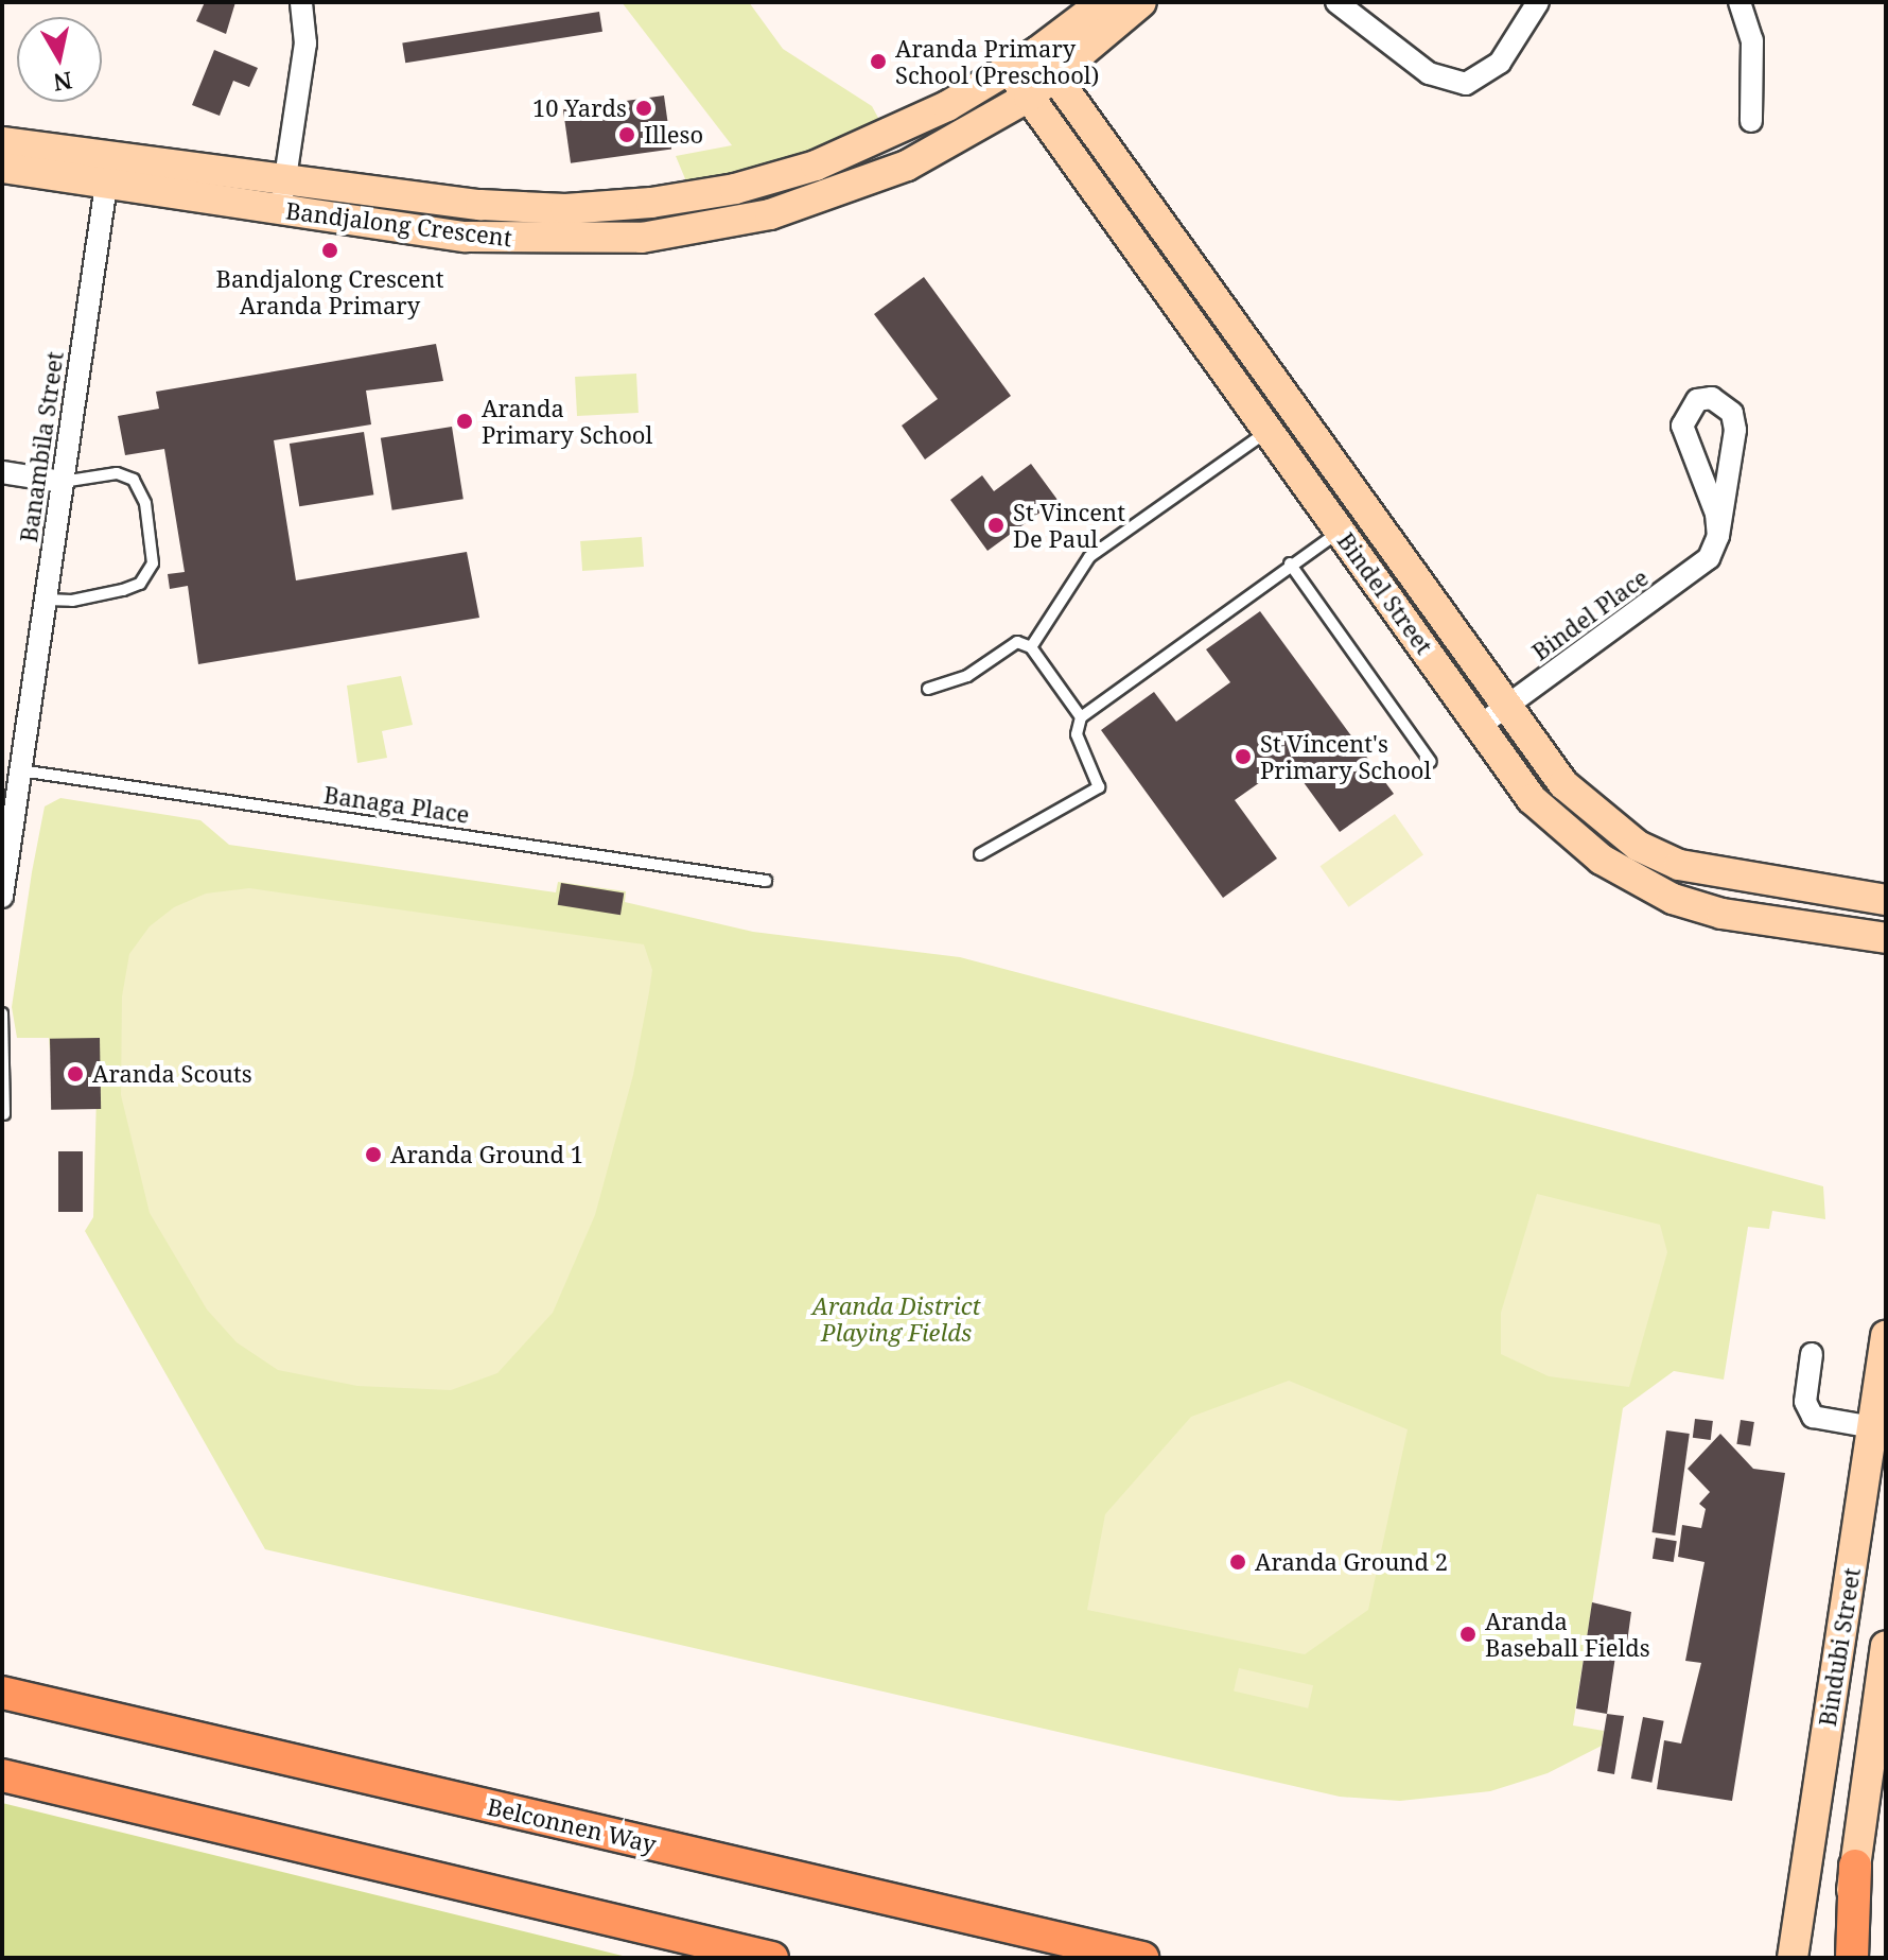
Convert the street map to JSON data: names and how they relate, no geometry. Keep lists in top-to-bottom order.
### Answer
{
  "streets": {
    "main road": ["Belconnen Way"],
    "street": [
      "Bandjalong Crescent",
      "Banambila Street",
      "Bindel Street",
      "Bindel Place",
      "Bindubi Street"
    ],
    "lane": ["Banaga Place"]
  },
  "crossings": [
    ["Bandjalong Crescent", "Banambila Street"],
    ["Bandjalong Crescent", "Bindel Street"],
    ["Banambila Street", "Banaga Place"],
    ["Bindel Street", "Bindel Place"]
  ],
  "parks": ["Aranda District Playing Fields"],
  "places": [
    "Aranda Primary School (Preschool)",
    "10 Yards",
    "Illeso",
    "Bandjalong Crescent Aranda Primary",
    "Aranda Primary School",
    "St Vincent De Paul",
    "St Vincent's Primary School",
    "Aranda Scouts",
    "Aranda Ground 1",
    "Aranda Ground 2",
    "Aranda Baseball Fields"
  ],
  "north": "bottom"
}
